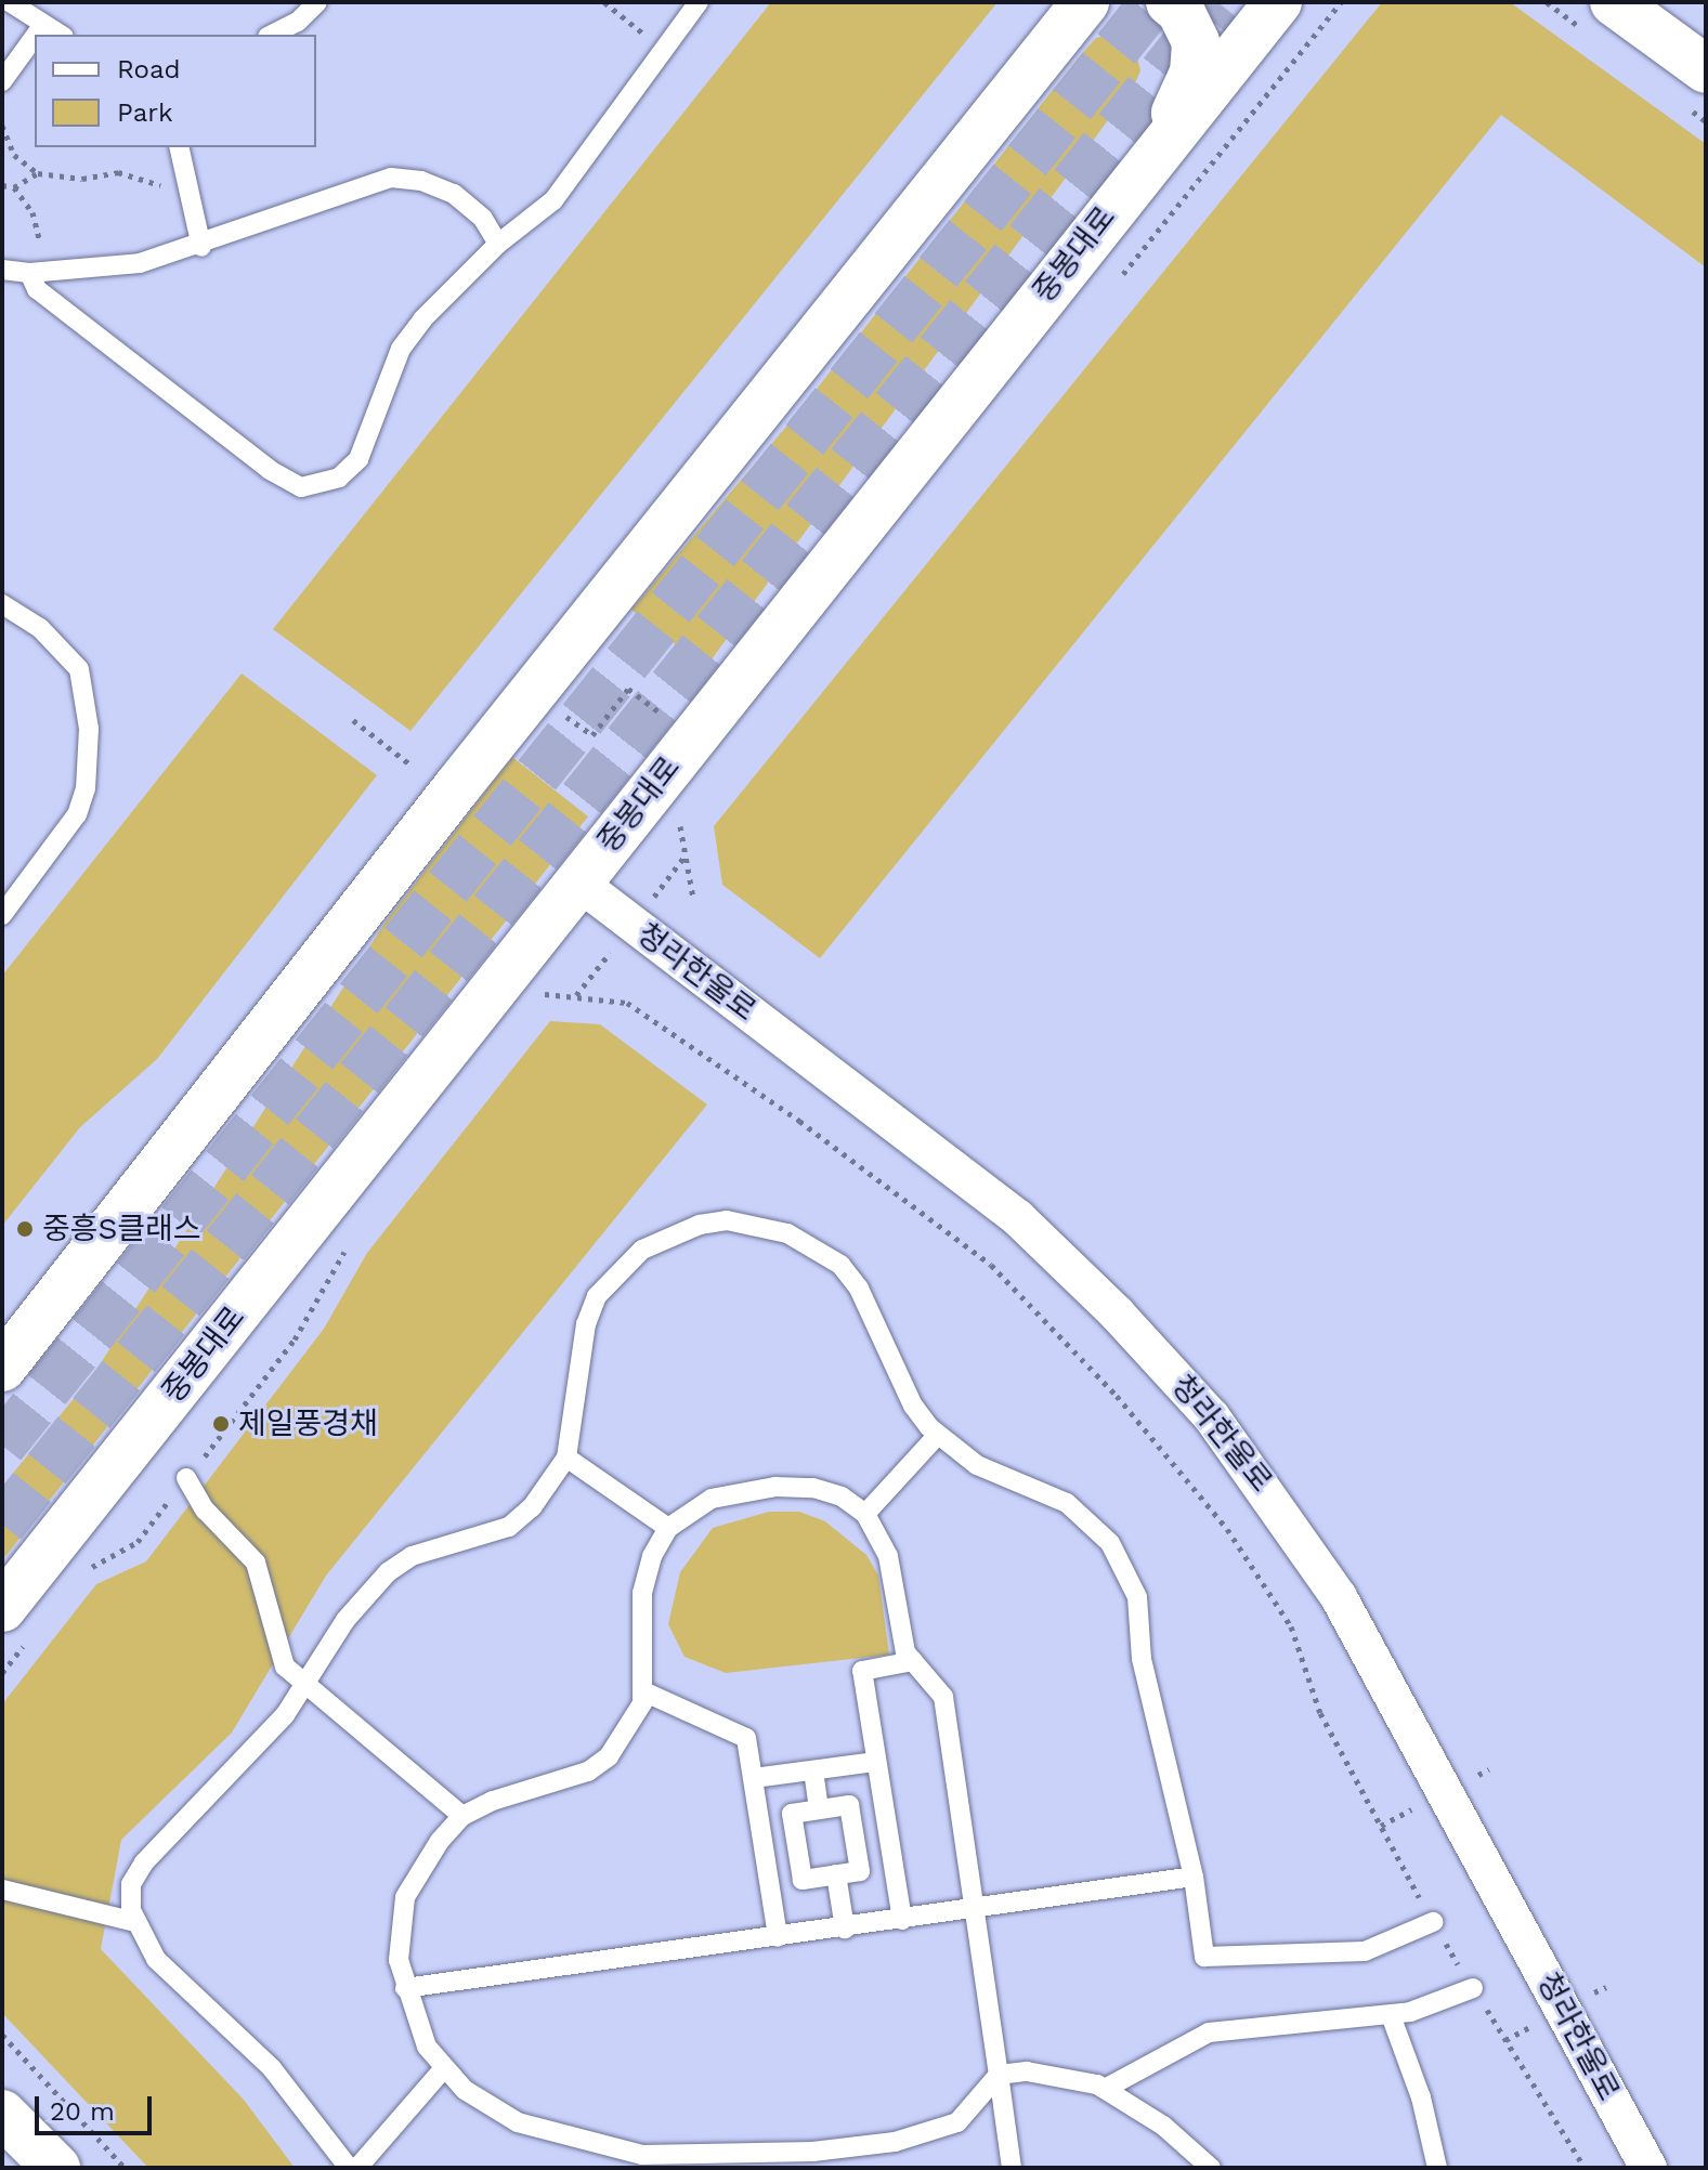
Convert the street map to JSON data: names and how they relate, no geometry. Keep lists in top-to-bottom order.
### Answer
{
  "streets": {
    "main road": ["중봉대로"],
    "street": ["청라한울로"]
  },
  "crossings": [
    ["중봉대로", "청라한울로"]
  ],
  "places": ["중흥S클래스", "제일풍경채"],
  "legend": ["Road", "Park"],
  "scale_bar": "20 m"
}
